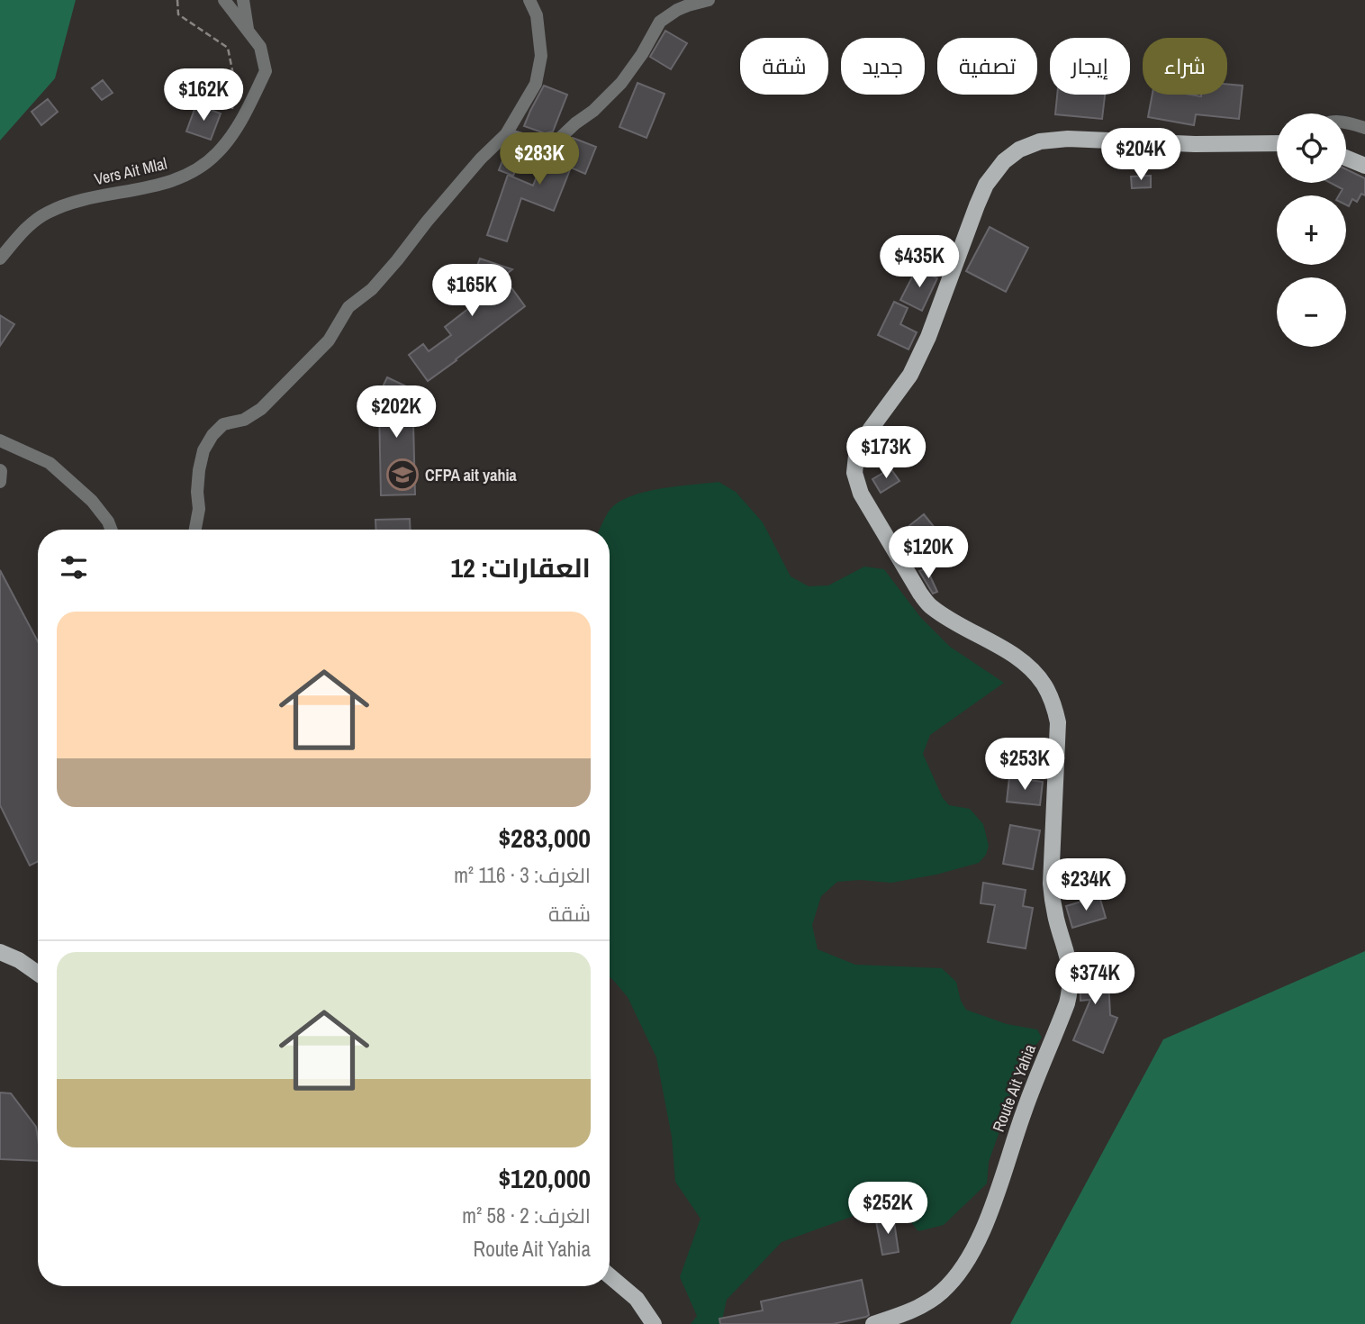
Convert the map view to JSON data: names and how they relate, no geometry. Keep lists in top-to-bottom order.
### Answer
{
  "streets": {
    "main road": ["Route Ait Yahia"],
    "street": ["Vers Ait Mlal"]
  },
  "places": {
    "school or university": ["CFPA ait yahia"]
  },
  "page": {
    "chip": [
      "شراء",
      "إيجار",
      "تصفية",
      "جديد",
      "شقة"
    ],
    "price": [
      "$162K",
      "$204K",
      "$283K",
      "$435K",
      "$165K",
      "$202K",
      "$173K",
      "$120K",
      "$253K",
      "$234K",
      "$374K",
      "$252K"
    ],
    "map_buttons": ["+", "−"],
    "heading": "العقارات: 12",
    "list": [
      {
        "name": "$283,000",
        "note": "الغرف: 3 · 116 m² · شقة"
      },
      {
        "name": "$120,000",
        "note": "الغرف: 2 · 58 m² · Route Ait Yahia"
      }
    ]
  }
}
